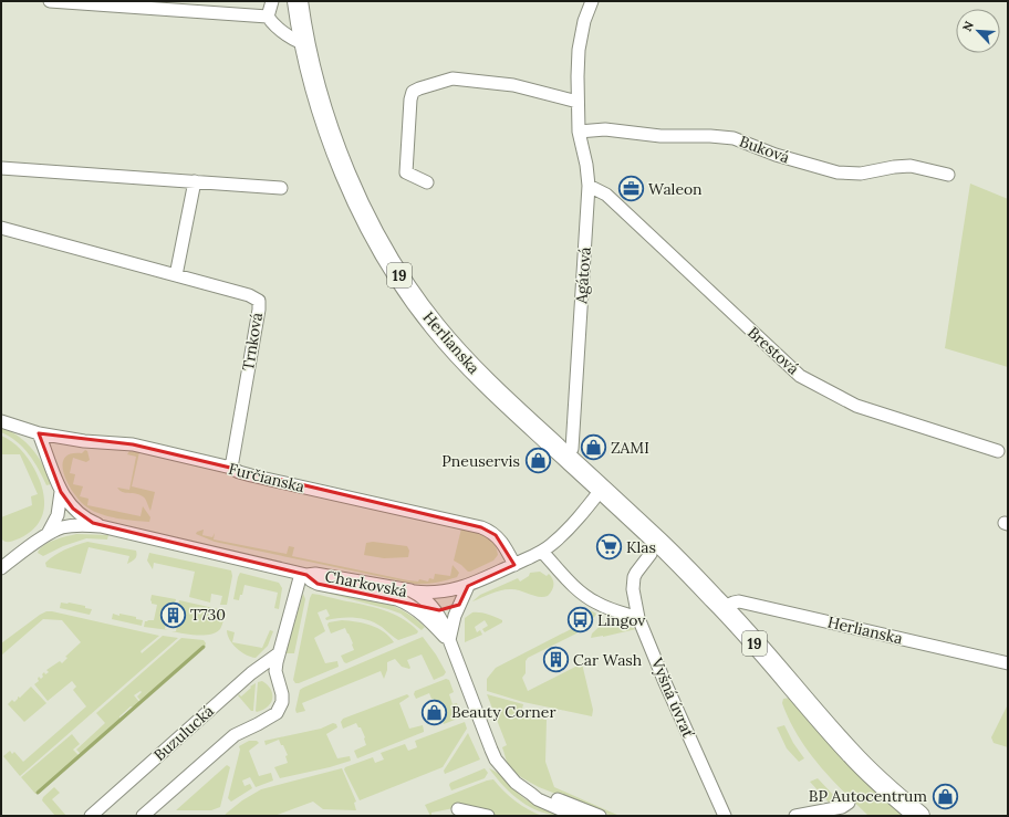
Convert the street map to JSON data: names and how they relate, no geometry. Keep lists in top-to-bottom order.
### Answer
{
  "streets": {
    "main road": ["19", "Herlianska"],
    "street": [
      "Buková",
      "Agátová",
      "Trnková",
      "Brestová",
      "Furčianska",
      "Charkovská",
      "Vyšná úvrať",
      "Buzulucká"
    ]
  },
  "crossings": [
    ["Buková", "Agátová"],
    ["Agátová", "Brestová"],
    ["Trnková", "Furčianska"]
  ],
  "places": {
    "office": ["Waleon"],
    "shop": [
      "ZAMI",
      "Pneuservis",
      "Beauty Corner",
      "BP Autocentrum"
    ],
    "supermarket": ["Klas"],
    "building": ["T730", "Car Wash"],
    "bus stop": ["Lingov"]
  },
  "north": "top left"
}
